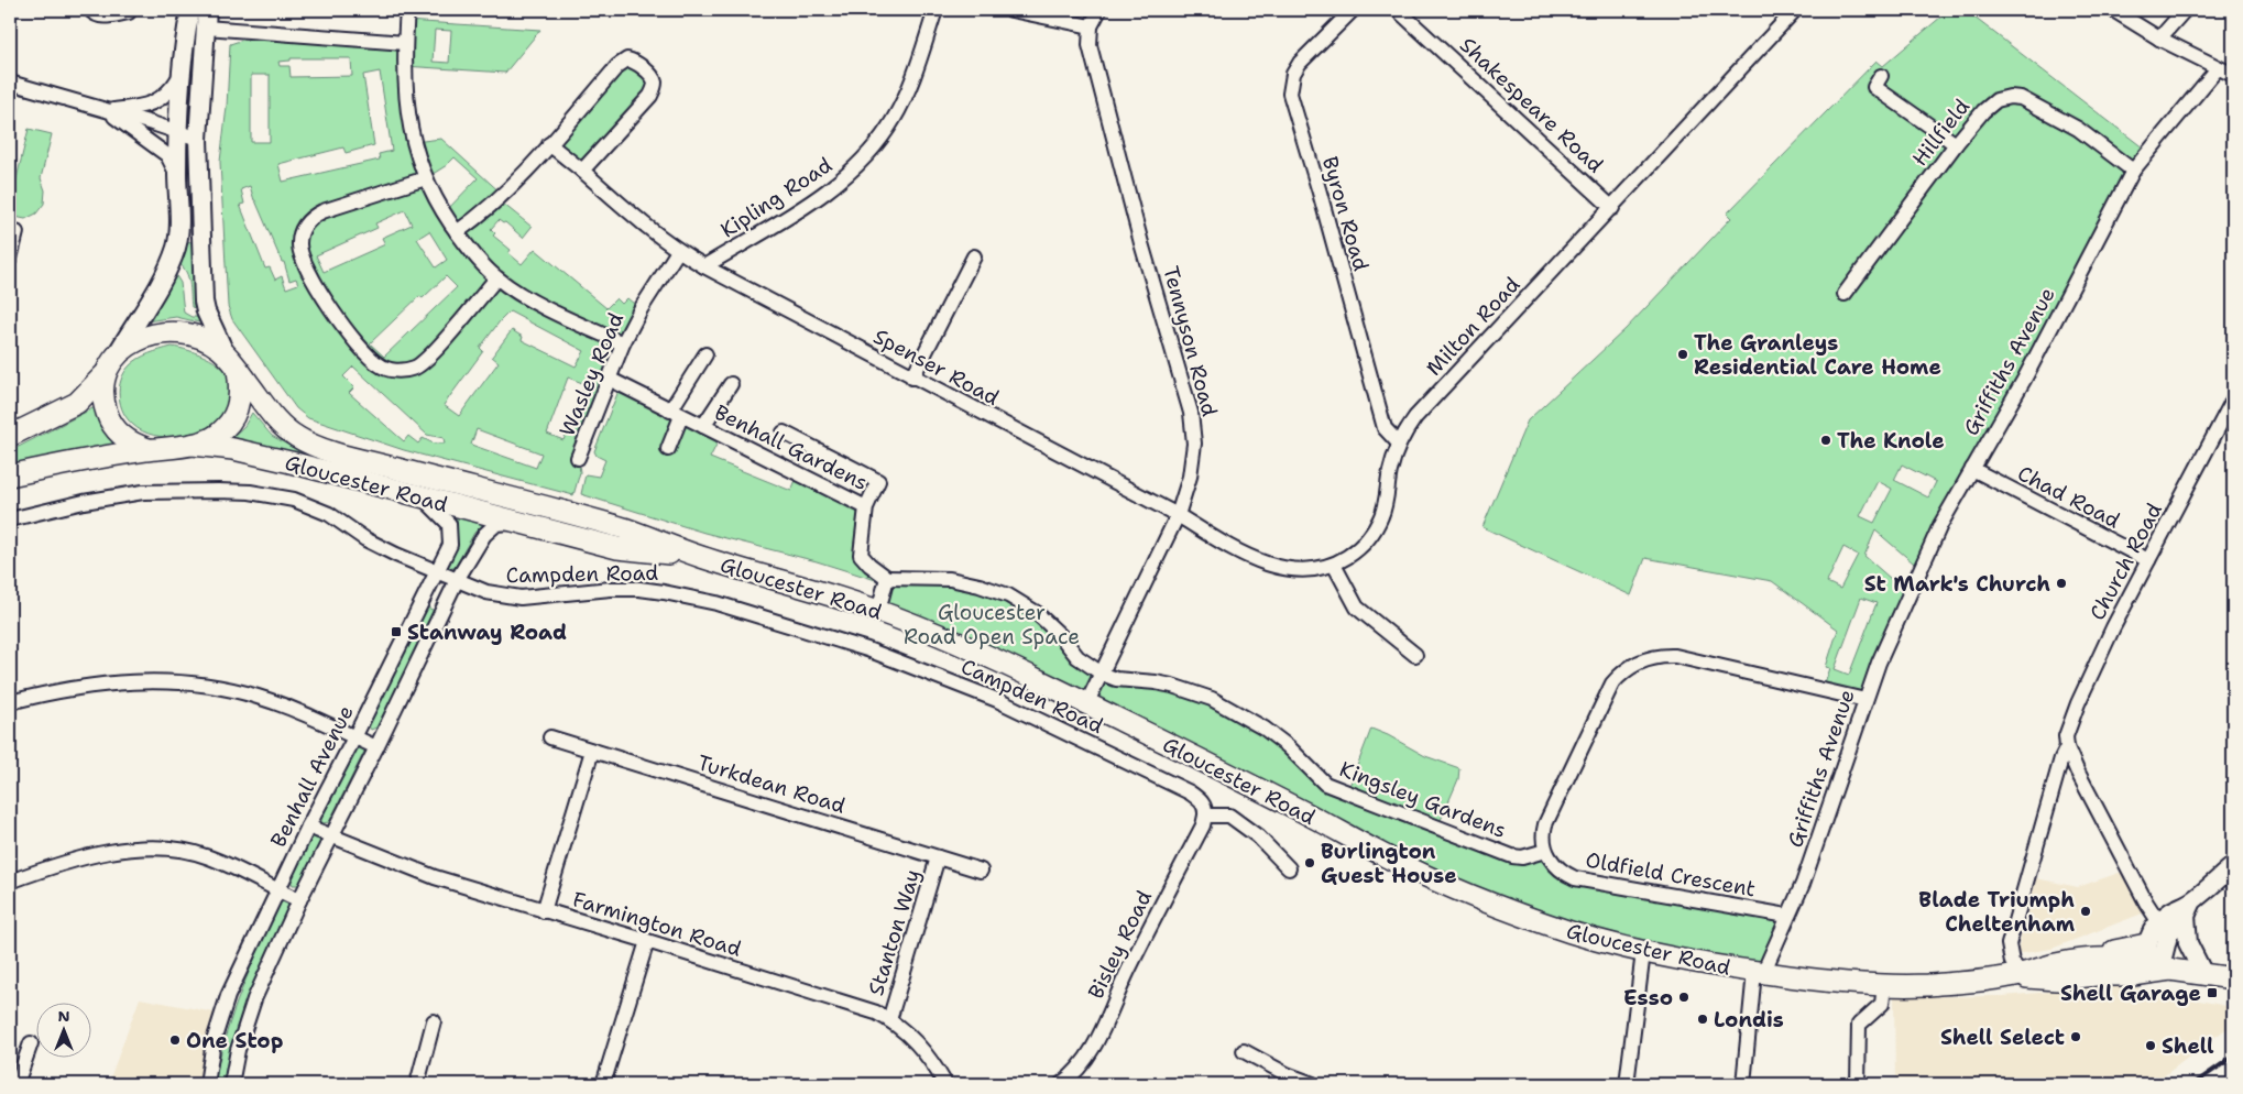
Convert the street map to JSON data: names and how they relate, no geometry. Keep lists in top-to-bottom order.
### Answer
{
  "streets": {
    "highway": ["Gloucester Road"],
    "street": [
      "Shakespeare Road",
      "Hillfield",
      "Kipling Road",
      "Byron Road",
      "Milton Road",
      "Tennyson Road",
      "Griffiths Avenue",
      "Spenser Road",
      "Wasley Road",
      "Benhall Gardens",
      "Chad Road",
      "Church Road",
      "Campden Road",
      "Benhall Avenue",
      "Turkdean Road",
      "Kingsley Gardens",
      "Oldfield Crescent",
      "Farmington Road",
      "Stanton Way",
      "Bisley Road"
    ]
  },
  "crossings": [
    ["Shakespeare Road", "Milton Road"],
    ["Hillfield", "Griffiths Avenue"],
    ["Kipling Road", "Spenser Road"],
    ["Byron Road", "Milton Road"],
    ["Milton Road", "Tennyson Road"],
    ["Milton Road", "Spenser Road"],
    ["Tennyson Road", "Spenser Road"],
    ["Tennyson Road", "Gloucester Road"],
    ["Tennyson Road", "Kingsley Gardens"],
    ["Griffiths Avenue", "Gloucester Road"],
    ["Griffiths Avenue", "Chad Road"],
    ["Griffiths Avenue", "Oldfield Crescent"],
    ["Spenser Road", "Wasley Road"],
    ["Wasley Road", "Benhall Gardens"],
    ["Benhall Gardens", "Kingsley Gardens"],
    ["Gloucester Road", "Church Road"],
    ["Gloucester Road", "Benhall Avenue"],
    ["Chad Road", "Church Road"],
    ["Campden Road", "Benhall Avenue"],
    ["Campden Road", "Bisley Road"],
    ["Benhall Avenue", "Farmington Road"],
    ["Turkdean Road", "Stanton Way"],
    ["Kingsley Gardens", "Oldfield Crescent"],
    ["Farmington Road", "Stanton Way"]
  ],
  "parks": ["Gloucester Road Open Space"],
  "places": {
    "other": [
      "The Granleys Residential Care Home",
      "The Knole",
      "St Mark's Church",
      "Burlington Guest House",
      "Blade Triumph Cheltenham",
      "Esso",
      "Londis",
      "Shell Select",
      "One Stop",
      "Shell"
    ],
    "transit": ["Stanway Road", "Shell Garage"]
  },
  "north": "top"
}
